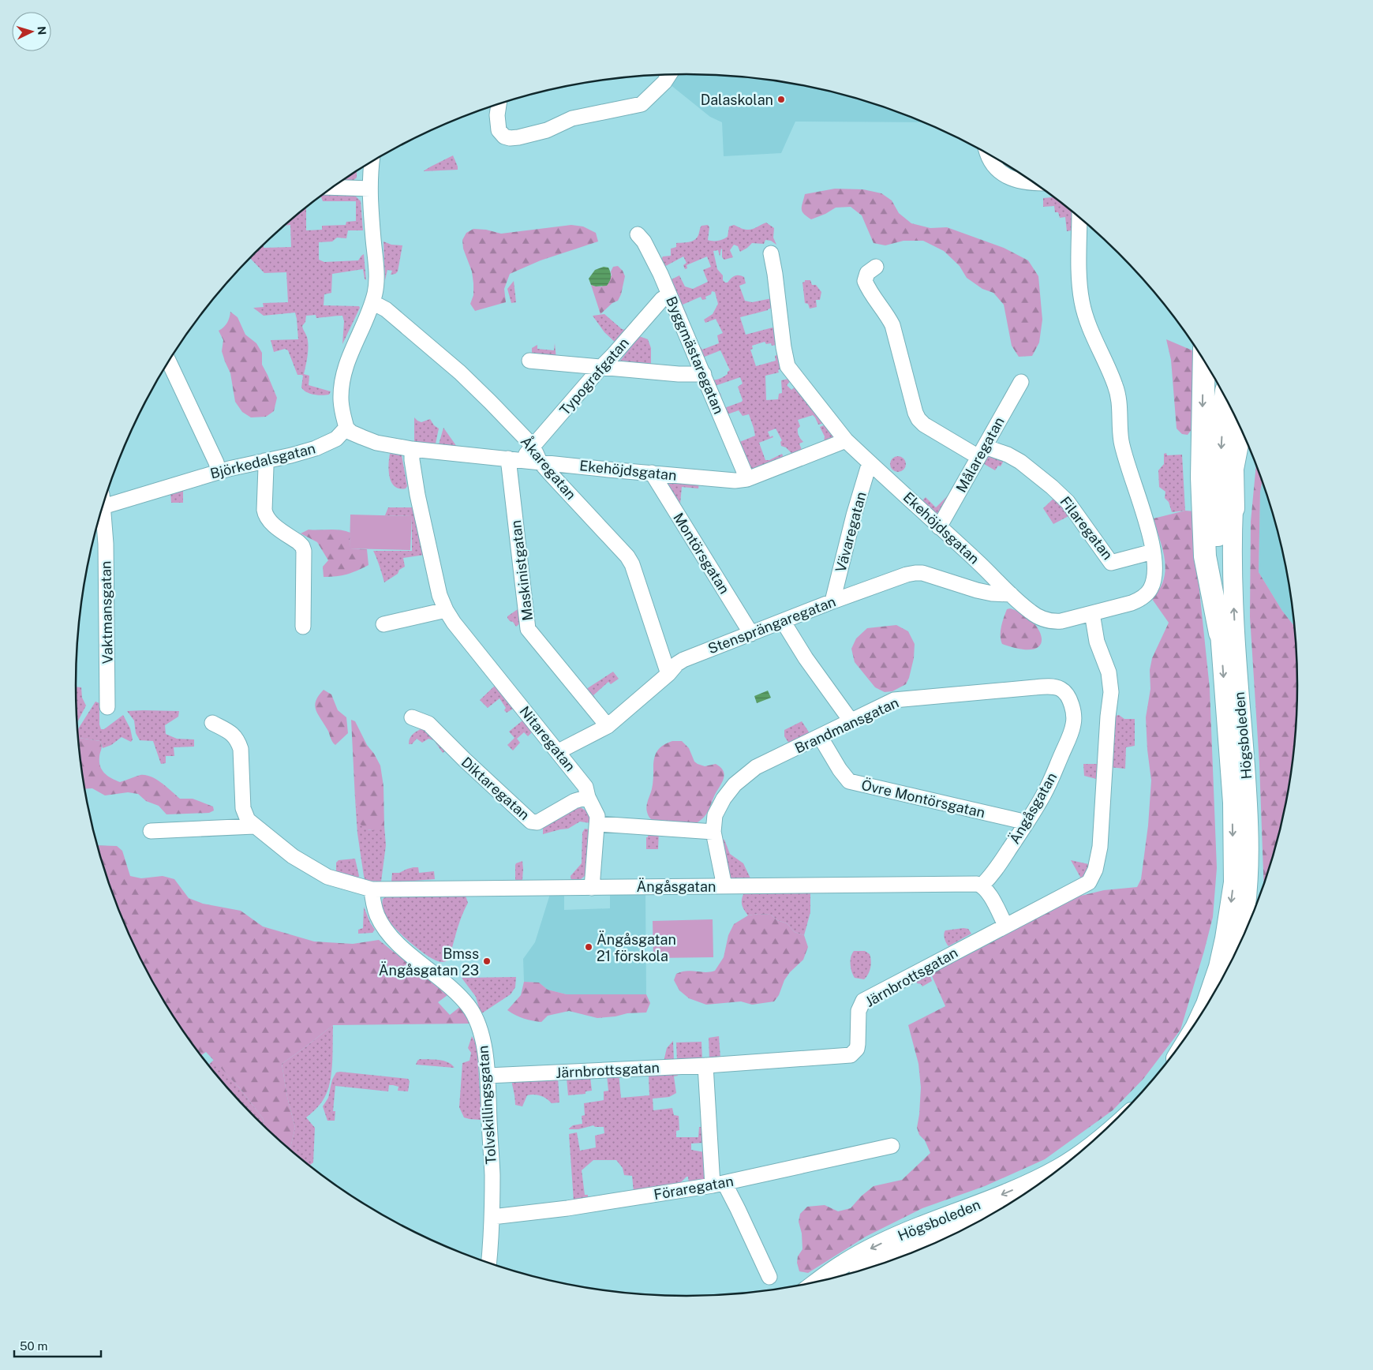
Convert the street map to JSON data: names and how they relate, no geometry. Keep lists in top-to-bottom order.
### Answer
{
  "streets": {
    "main road": ["Högsboleden"],
    "street": [
      "Byggmästaregatan",
      "Typografgatan",
      "Målaregatan",
      "Björkedalsgatan",
      "Åkaregatan",
      "Ekehöjdsgatan",
      "Filaregatan",
      "Vävaregatan",
      "Montörsgatan",
      "Maskinistgatan",
      "Vaktmansgatan",
      "Stensprängaregatan",
      "Brandmansgatan",
      "Nitaregatan",
      "Diktaregatan",
      "Övre Montörsgatan",
      "Ängåsgatan",
      "Järnbrottsgatan",
      "Tolvskillingsgatan",
      "Föraregatan"
    ]
  },
  "crossings": [
    ["Byggmästaregatan", "Typografgatan"],
    ["Byggmästaregatan", "Ekehöjdsgatan"],
    ["Typografgatan", "Åkaregatan"],
    ["Typografgatan", "Ekehöjdsgatan"],
    ["Typografgatan", "Maskinistgatan"],
    ["Målaregatan", "Ekehöjdsgatan"],
    ["Målaregatan", "Filaregatan"],
    ["Björkedalsgatan", "Ekehöjdsgatan"],
    ["Åkaregatan", "Ekehöjdsgatan"],
    ["Åkaregatan", "Stensprängaregatan"],
    ["Ekehöjdsgatan", "Filaregatan"],
    ["Ekehöjdsgatan", "Vävaregatan"],
    ["Ekehöjdsgatan", "Montörsgatan"],
    ["Ekehöjdsgatan", "Maskinistgatan"],
    ["Ekehöjdsgatan", "Stensprängaregatan"],
    ["Ekehöjdsgatan", "Nitaregatan"],
    ["Ekehöjdsgatan", "Järnbrottsgatan"],
    ["Vävaregatan", "Stensprängaregatan"],
    ["Montörsgatan", "Stensprängaregatan"],
    ["Maskinistgatan", "Stensprängaregatan"],
    ["Stensprängaregatan", "Nitaregatan"],
    ["Brandmansgatan", "Övre Montörsgatan"],
    ["Brandmansgatan", "Ängåsgatan"],
    ["Nitaregatan", "Diktaregatan"],
    ["Nitaregatan", "Ängåsgatan"],
    ["Övre Montörsgatan", "Ängåsgatan"],
    ["Ängåsgatan", "Tolvskillingsgatan"],
    ["Järnbrottsgatan", "Tolvskillingsgatan"],
    ["Tolvskillingsgatan", "Föraregatan"]
  ],
  "places": ["Dalaskolan", "Ängåsgatan 21 förskola", "Bmss Ängåsgatan 23"],
  "scale_bar": "50 m",
  "north": "right"
}
